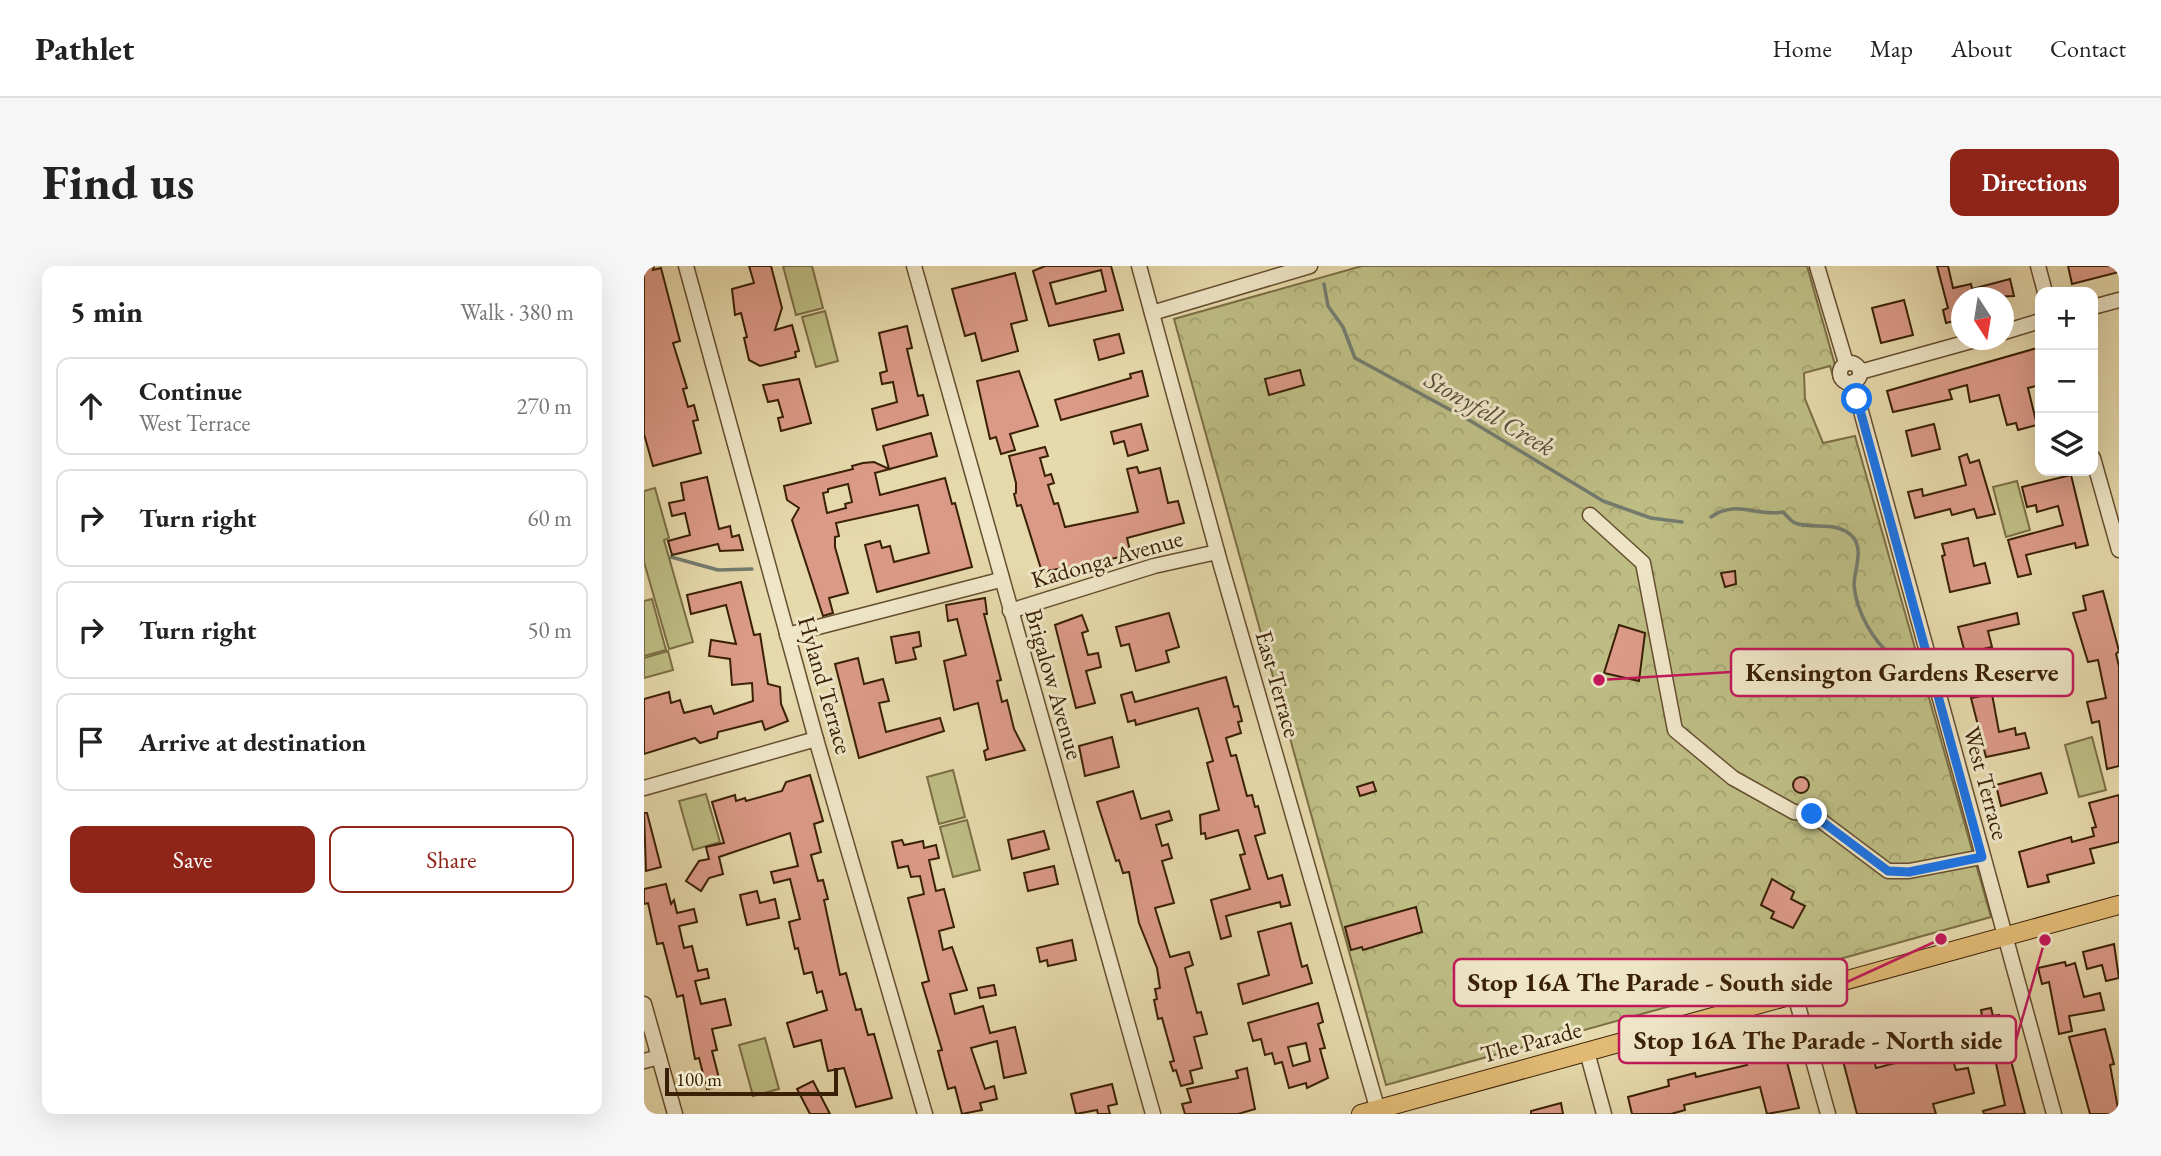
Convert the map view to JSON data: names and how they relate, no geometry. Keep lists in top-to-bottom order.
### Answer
{
  "streets": {
    "main road": ["The Parade"],
    "street": [
      "Kadonga Avenue",
      "Brigalow Avenue",
      "East Terrace",
      "Hyland Terrace",
      "West Terrace"
    ]
  },
  "crossings": [
    ["Kadonga Avenue", "Brigalow Avenue"],
    ["Kadonga Avenue", "East Terrace"],
    ["Kadonga Avenue", "Hyland Terrace"],
    ["East Terrace", "The Parade"],
    ["West Terrace", "The Parade"]
  ],
  "water": ["Stonyfell Creek"],
  "places": ["Kensington Gardens Reserve", "Stop 16A The Parade - South side", "Stop 16A The Parade - North side"],
  "scale_bar": "100 m",
  "north": "bottom",
  "page": {
    "header": "Pathlet",
    "nav": [
      "Home",
      "Map",
      "About",
      "Contact"
    ],
    "buttons": [
      "Directions",
      ["Save", "Share"]
    ],
    "title": "Find us",
    "heading": ["5 min", "Walk · 380 m"],
    "map_buttons": ["+", "−"],
    "list": [
      ["Continue", "West Terrace", "270 m"],
      ["Turn right", "60 m"],
      ["Turn right", "50 m"],
      "Arrive at destination"
    ],
    "scale": "100 m"
  }
}
